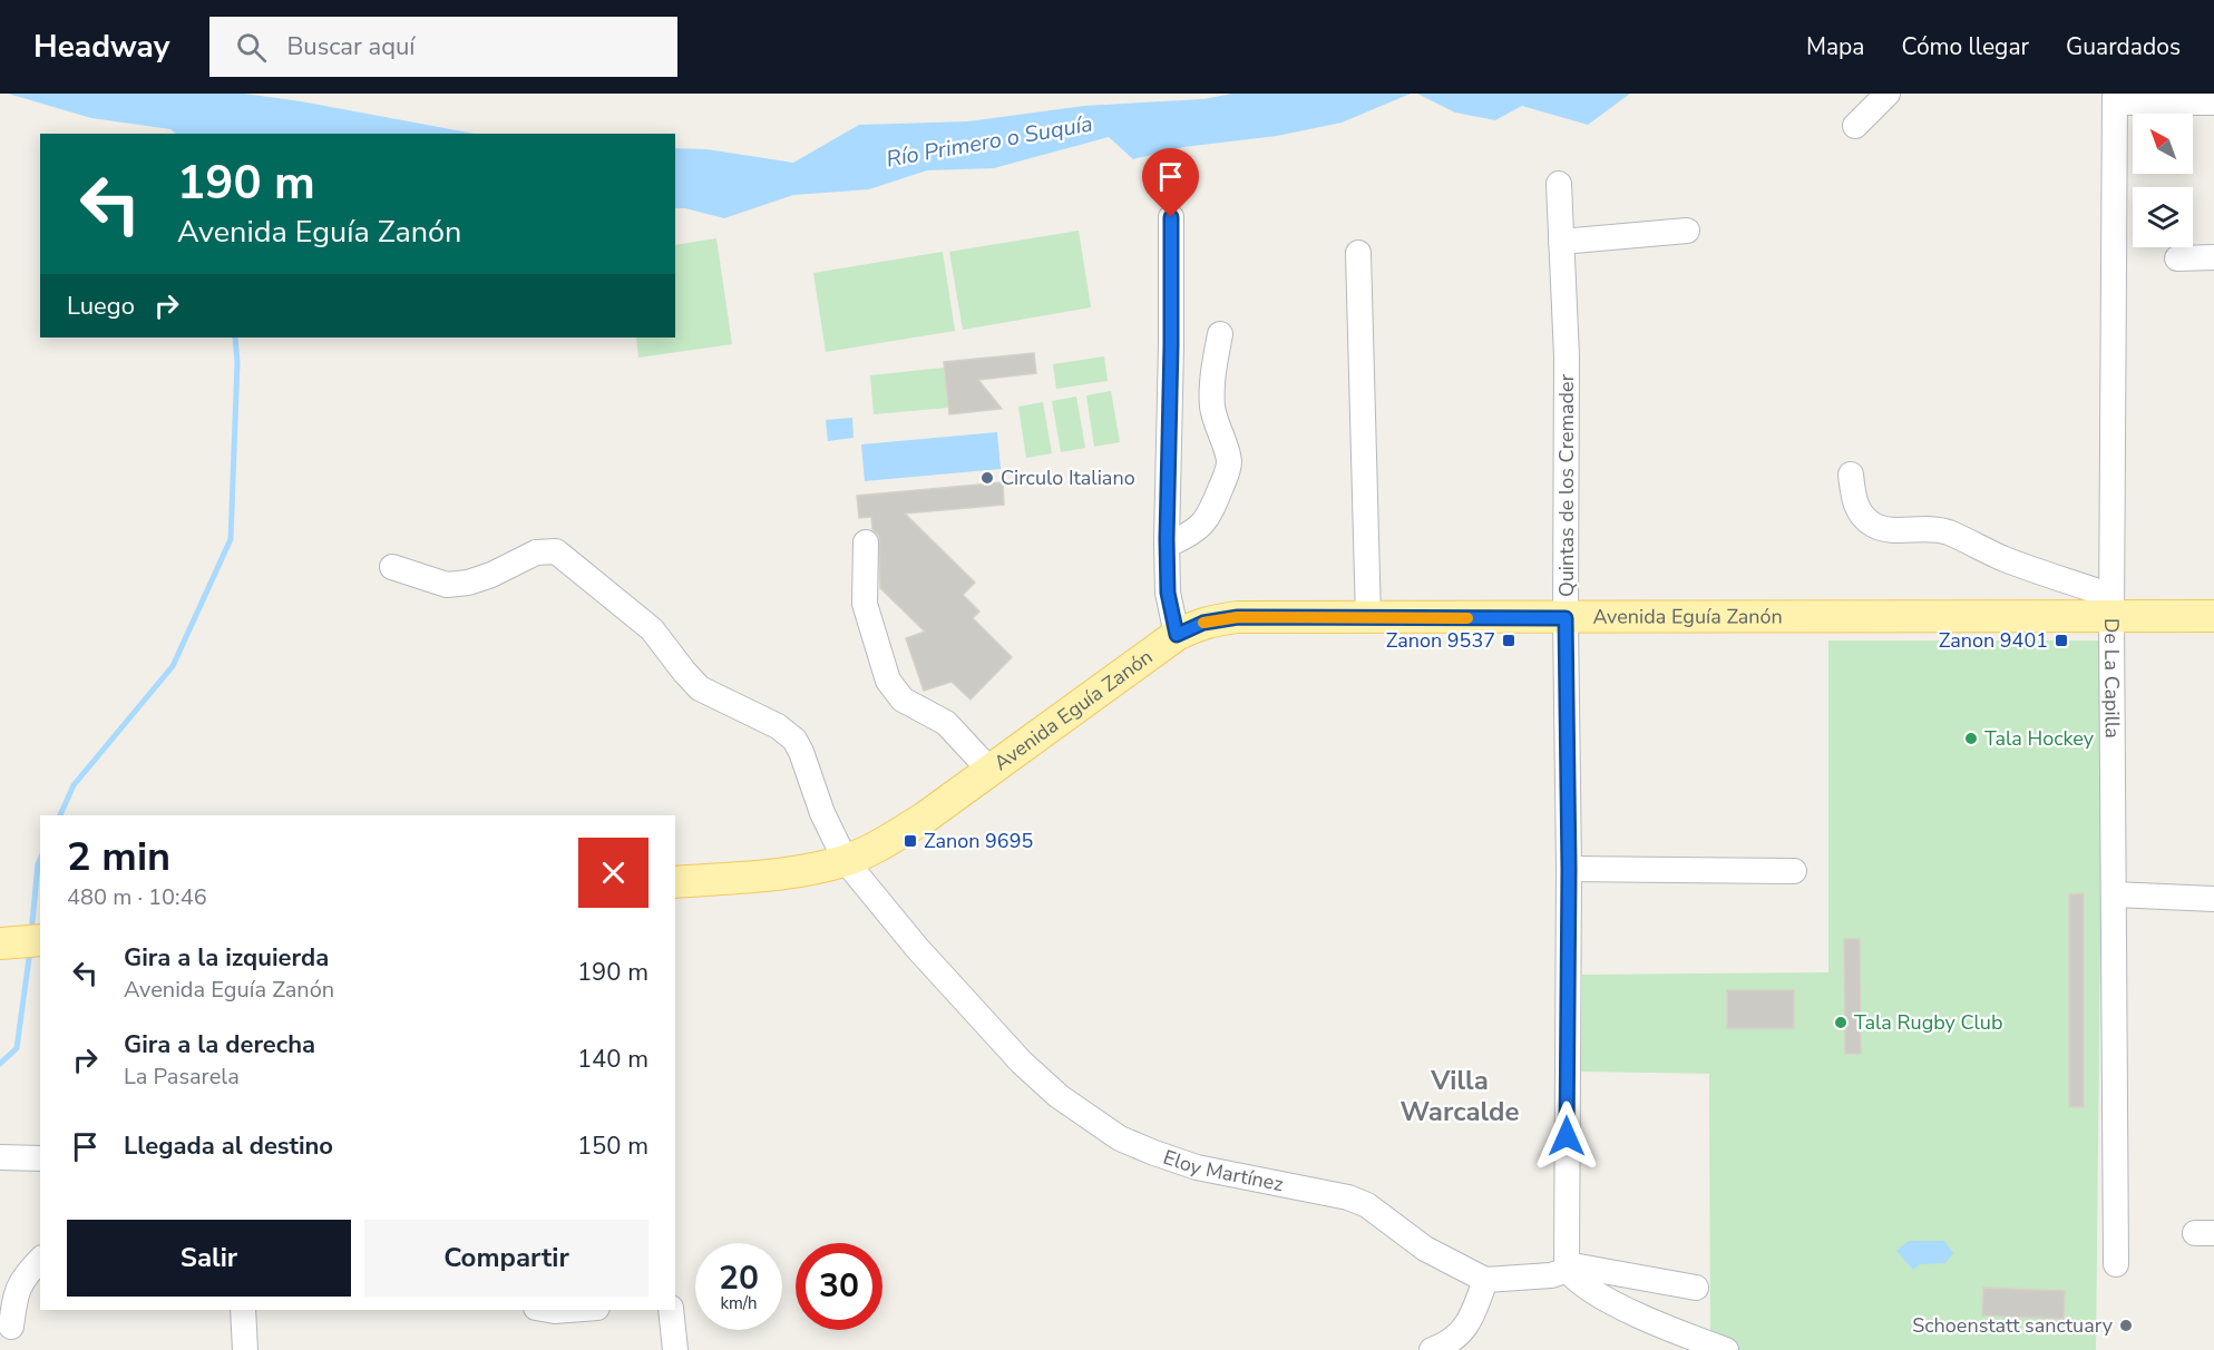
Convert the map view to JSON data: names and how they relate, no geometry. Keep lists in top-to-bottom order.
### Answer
{
  "streets": {
    "main road": ["Avenida Eguía Zanón"],
    "street": ["Quintas de los Cremader", "De La Capilla", "Eloy Martínez"]
  },
  "crossings": [
    ["Quintas de los Cremader", "Avenida Eguía Zanón"],
    ["Avenida Eguía Zanón", "De La Capilla"],
    ["Avenida Eguía Zanón", "Eloy Martínez"]
  ],
  "districts": ["Villa Warcalde"],
  "water": ["Río Primero o Suquía"],
  "places": {
    "other": [
      "Circulo Italiano",
      "Tala Hockey",
      "Tala Rugby Club",
      "Schoenstatt sanctuary"
    ],
    "transit": ["Zanon 9537", "Zanon 9401", "Zanon 9695"]
  },
  "north": "top left",
  "page": {
    "header": "Headway",
    "search": "Buscar aquí",
    "nav": ["Mapa", "Cómo llegar", "Guardados"],
    "turn": ["190 m", "Avenida Eguía Zanón"],
    "then": "Luego",
    "heading": ["2 min", "480 m · 10:46"],
    "list": [
      {
        "name": "Gira a la izquierda",
        "note": "Avenida Eguía Zanón",
        "value": "190 m"
      },
      {
        "name": "Gira a la derecha",
        "note": "La Pasarela",
        "value": "140 m"
      },
      {
        "name": "Llegada al destino",
        "value": "150 m"
      }
    ],
    "buttons": ["Salir", "Compartir"],
    "speed": "20 km/h",
    "limit": "30"
  }
}
